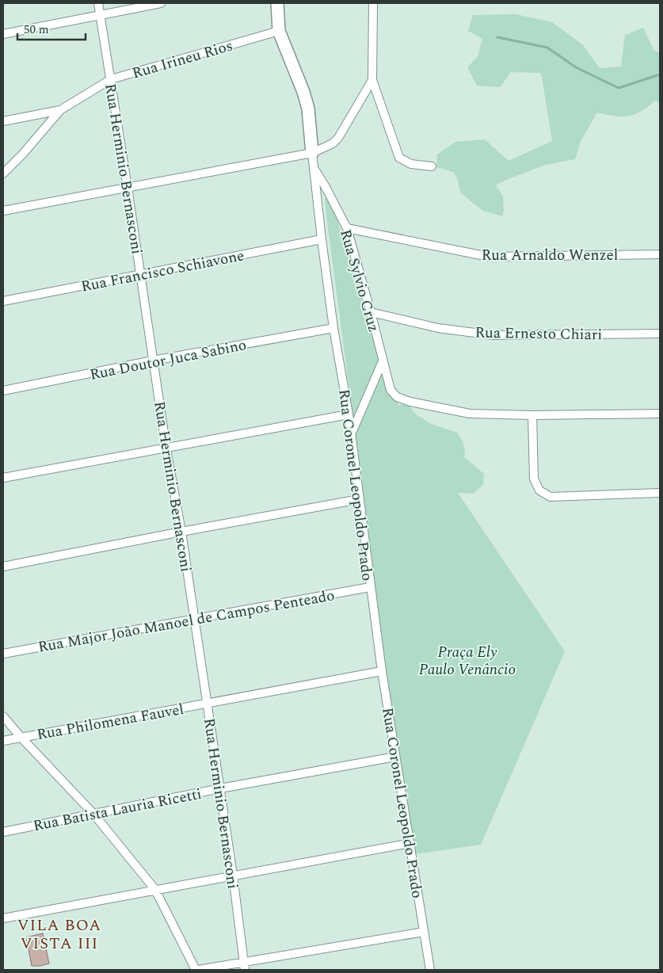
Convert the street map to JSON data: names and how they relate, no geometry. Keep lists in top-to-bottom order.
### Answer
{
  "streets": {
    "street": [
      "Rua Irineu Rios",
      "Rua Herminio Bernasconi",
      "Rua Arnaldo Wenzel",
      "Rua Francisco Schiavone",
      "Rua Sylvio Cruz",
      "Rua Ernesto Chiari",
      "Rua Doutor Juca Sabino",
      "Rua Coronel Leopoldo Prado",
      "Rua Major João Manoel de Campos Penteado",
      "Rua Philomena Fauvel",
      "Rua Batista Lauria Ricetti"
    ]
  },
  "crossings": [
    ["Rua Irineu Rios", "Rua Herminio Bernasconi"],
    ["Rua Irineu Rios", "Rua Coronel Leopoldo Prado"],
    ["Rua Herminio Bernasconi", "Rua Francisco Schiavone"],
    ["Rua Herminio Bernasconi", "Rua Doutor Juca Sabino"],
    ["Rua Herminio Bernasconi", "Rua Major João Manoel de Campos Penteado"],
    ["Rua Herminio Bernasconi", "Rua Philomena Fauvel"],
    ["Rua Herminio Bernasconi", "Rua Batista Lauria Ricetti"],
    ["Rua Arnaldo Wenzel", "Rua Sylvio Cruz"],
    ["Rua Francisco Schiavone", "Rua Coronel Leopoldo Prado"],
    ["Rua Sylvio Cruz", "Rua Ernesto Chiari"],
    ["Rua Sylvio Cruz", "Rua Coronel Leopoldo Prado"],
    ["Rua Doutor Juca Sabino", "Rua Coronel Leopoldo Prado"],
    ["Rua Coronel Leopoldo Prado", "Rua Major João Manoel de Campos Penteado"],
    ["Rua Coronel Leopoldo Prado", "Rua Philomena Fauvel"],
    ["Rua Coronel Leopoldo Prado", "Rua Batista Lauria Ricetti"]
  ],
  "districts": ["VILA BOA VISTA III"],
  "parks": ["Praça Ely Paulo Venâncio"],
  "scale_bar": "50 m"
}
